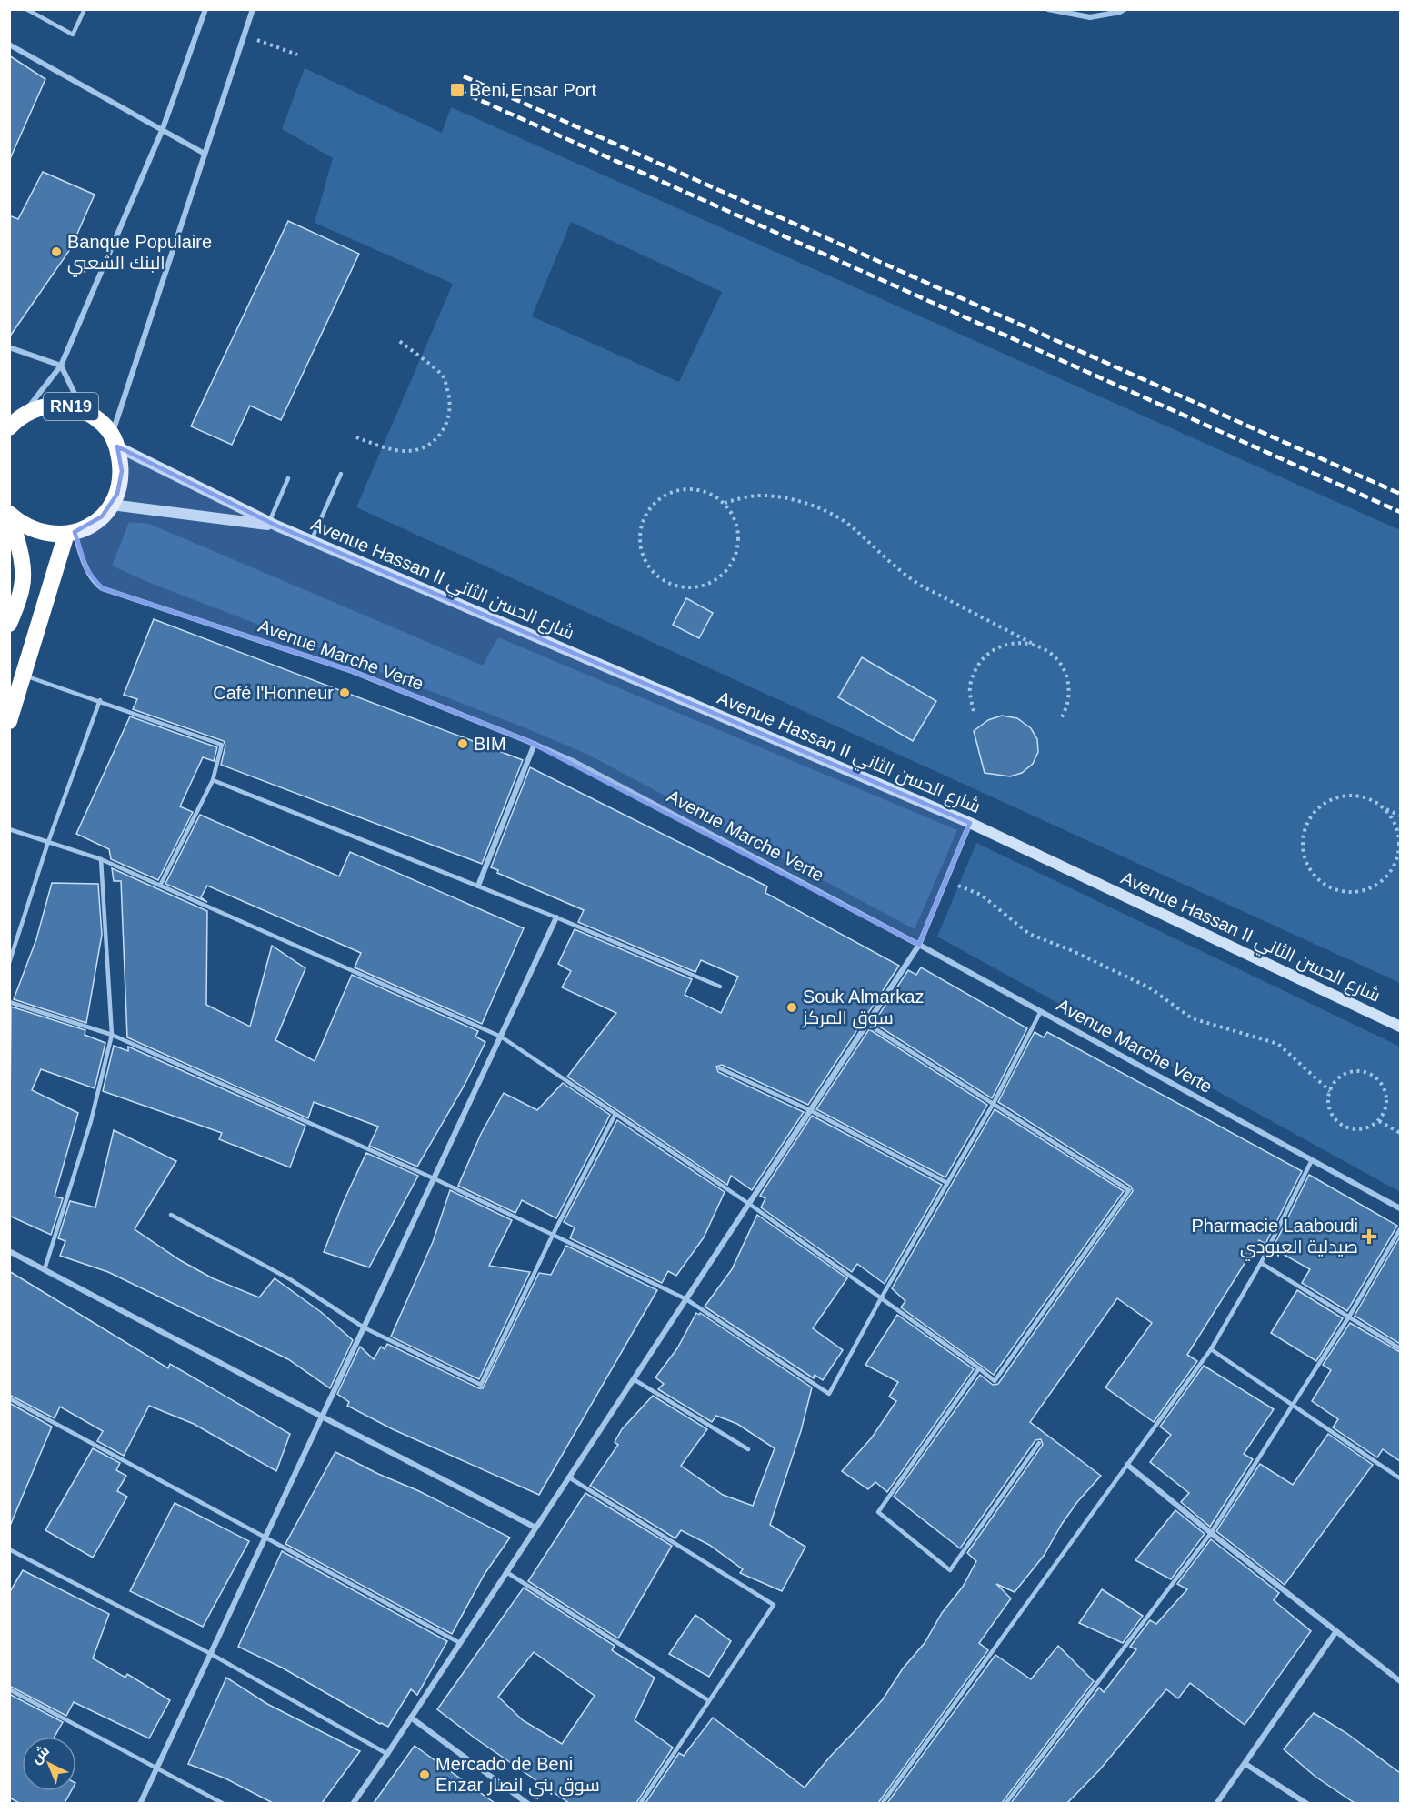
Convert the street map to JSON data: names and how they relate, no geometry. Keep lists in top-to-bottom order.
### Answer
{
  "streets": {
    "highway": ["RN19"],
    "street": ["Avenue Hassan II شارع الحسن الثاني", "Avenue Marche Verte"]
  },
  "crossings": [
    ["RN19", "Avenue Hassan II شارع الحسن الثاني"]
  ],
  "places": {
    "transit": ["Beni Ensar Port"],
    "other": [
      "Banque Populaire البنك الشعبي",
      "Café l'Honneur",
      "BIM",
      "Souk Almarkaz سوق المركز",
      "Mercado de Beni Enzar سوق بني انصار"
    ],
    "health": ["Pharmacie Laaboudi صيدلية العبودي"]
  },
  "north": "top left"
}
